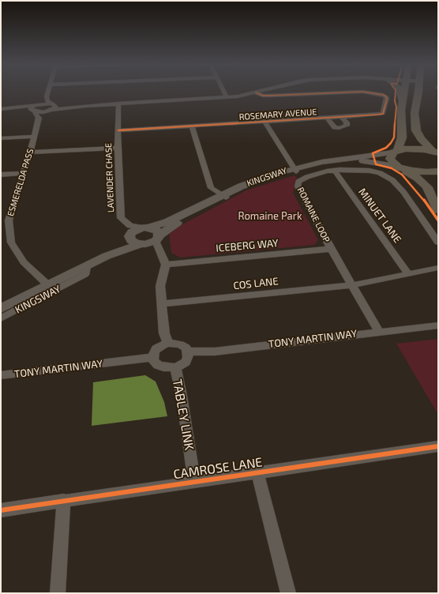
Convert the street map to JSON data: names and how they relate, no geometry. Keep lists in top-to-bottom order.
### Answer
{
  "streets": {
    "main road": ["KINGSWAY"],
    "street": [
      "ROSEMARY AVENUE",
      "LAVENDER CHASE",
      "ESMERELDA PASS",
      "ROMAINE LOOP",
      "MINUET LANE",
      "ICEBERG WAY",
      "COS LANE",
      "TONY MARTIN WAY",
      "TABLEY LINK",
      "CAMROSE LANE"
    ]
  },
  "crossings": [
    ["ROSEMARY AVENUE", "LAVENDER CHASE"],
    ["KINGSWAY", "LAVENDER CHASE"],
    ["KINGSWAY", "ESMERELDA PASS"],
    ["ROMAINE LOOP", "MINUET LANE"],
    ["ROMAINE LOOP", "ICEBERG WAY"],
    ["ROMAINE LOOP", "COS LANE"],
    ["ROMAINE LOOP", "TONY MARTIN WAY"],
    ["TONY MARTIN WAY", "TABLEY LINK"],
    ["TABLEY LINK", "CAMROSE LANE"]
  ],
  "parks": ["Romaine Park"]
}
